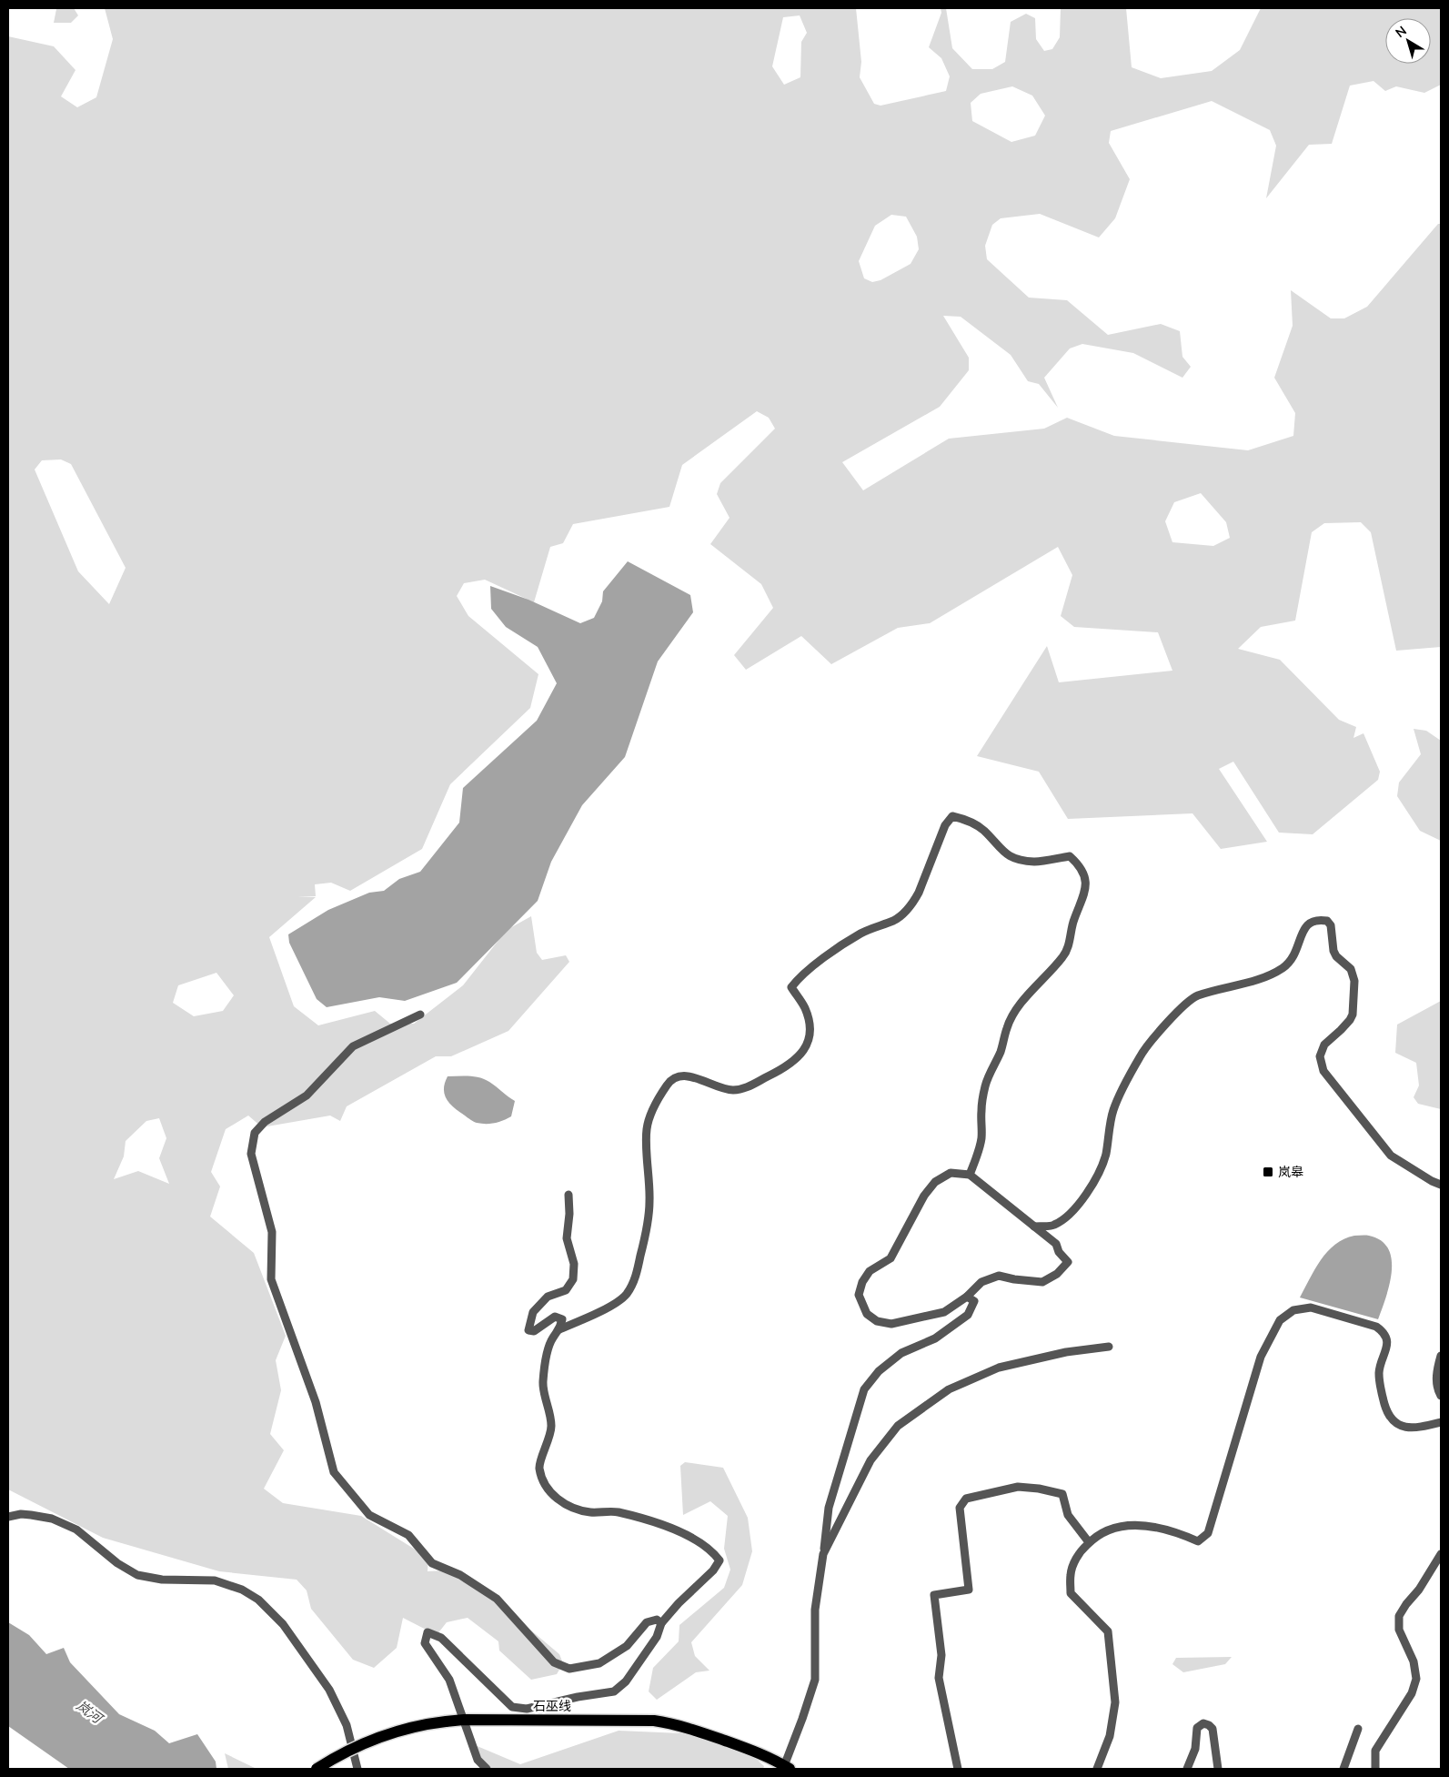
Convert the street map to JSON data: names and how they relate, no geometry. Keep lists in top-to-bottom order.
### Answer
{
  "streets": {
    "highway": ["石巫线"]
  },
  "water": ["岚河"],
  "places": {
    "transit": ["岚皋"]
  },
  "north": "top left"
}
